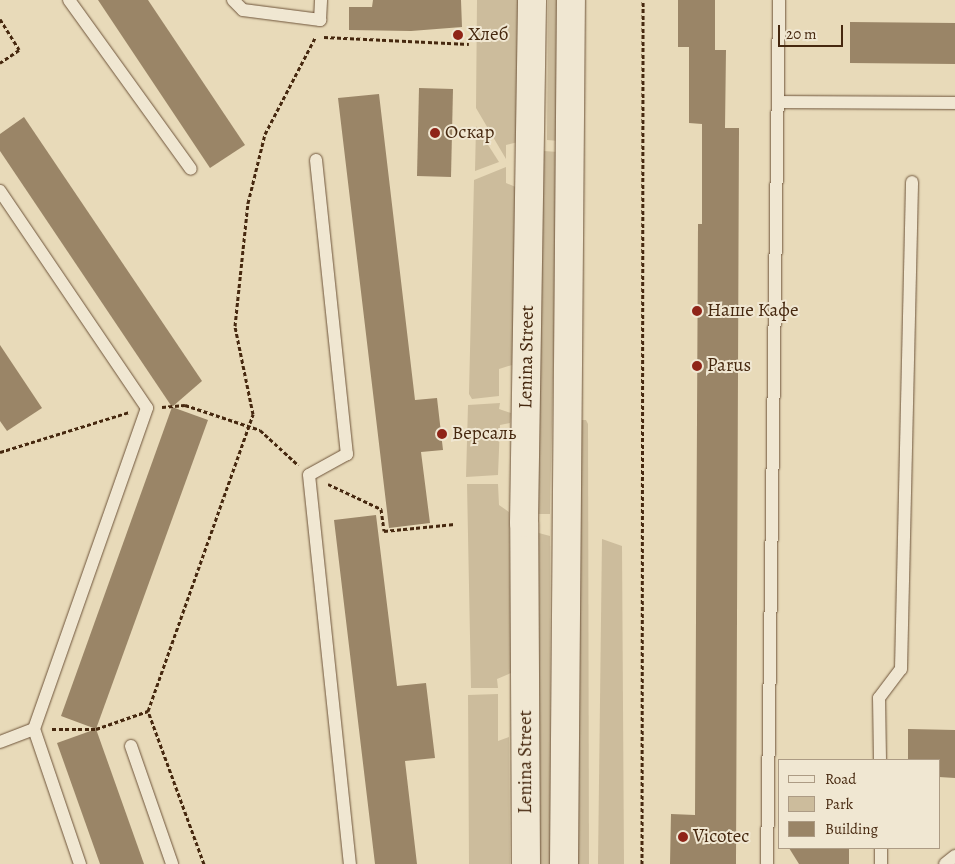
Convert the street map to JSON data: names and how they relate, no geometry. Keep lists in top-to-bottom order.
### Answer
{
  "streets": {
    "street": ["Lenina Street"]
  },
  "places": [
    "Хлеб",
    "Оскар",
    "Наше Кафе",
    "Parus",
    "Версаль",
    "Vicotec"
  ],
  "legend": ["Road", "Park", "Building"],
  "scale_bar": "20 m"
}
